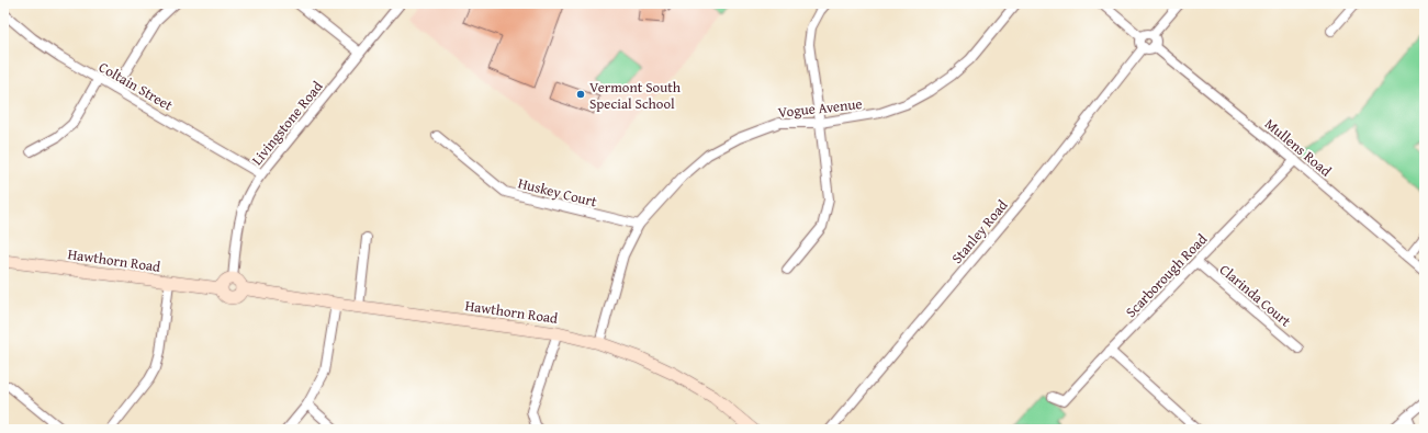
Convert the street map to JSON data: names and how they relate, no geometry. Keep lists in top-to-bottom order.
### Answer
{
  "streets": {
    "main road": ["Hawthorn Road"],
    "street": [
      "Coltain Street",
      "Vogue Avenue",
      "Livingstone Road",
      "Mullens Road",
      "Huskey Court",
      "Stanley Road",
      "Scarborough Road",
      "Clarinda Court"
    ]
  },
  "crossings": [
    ["Coltain Street", "Livingstone Road"],
    ["Vogue Avenue", "Huskey Court"],
    ["Vogue Avenue", "Hawthorn Road"],
    ["Livingstone Road", "Hawthorn Road"],
    ["Mullens Road", "Stanley Road"],
    ["Mullens Road", "Scarborough Road"],
    ["Scarborough Road", "Clarinda Court"]
  ],
  "places": ["Vermont South Special School"]
}
